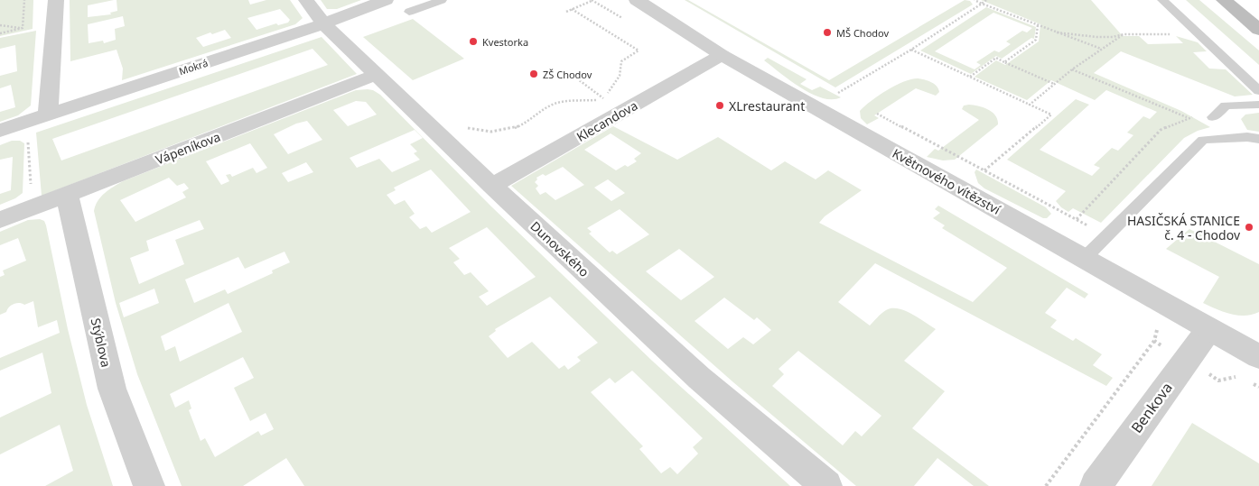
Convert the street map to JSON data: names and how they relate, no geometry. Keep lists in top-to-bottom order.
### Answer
{
  "streets": {
    "street": [
      "Mokrá",
      "Klecandova",
      "Vápeníkova",
      "Květnového vítězství",
      "Dunovského",
      "Stýblova",
      "Benkova"
    ]
  },
  "crossings": [
    ["Mokrá", "Dunovského"],
    ["Klecandova", "Květnového vítězství"],
    ["Klecandova", "Dunovského"],
    ["Vápeníkova", "Dunovského"],
    ["Vápeníkova", "Stýblova"],
    ["Květnového vítězství", "Benkova"]
  ],
  "places": [
    "MŠ Chodov",
    "Kvestorka",
    "ZŠ Chodov",
    "XLrestaurant",
    "HASIČSKÁ STANICE č. 4 - Chodov"
  ]
}
